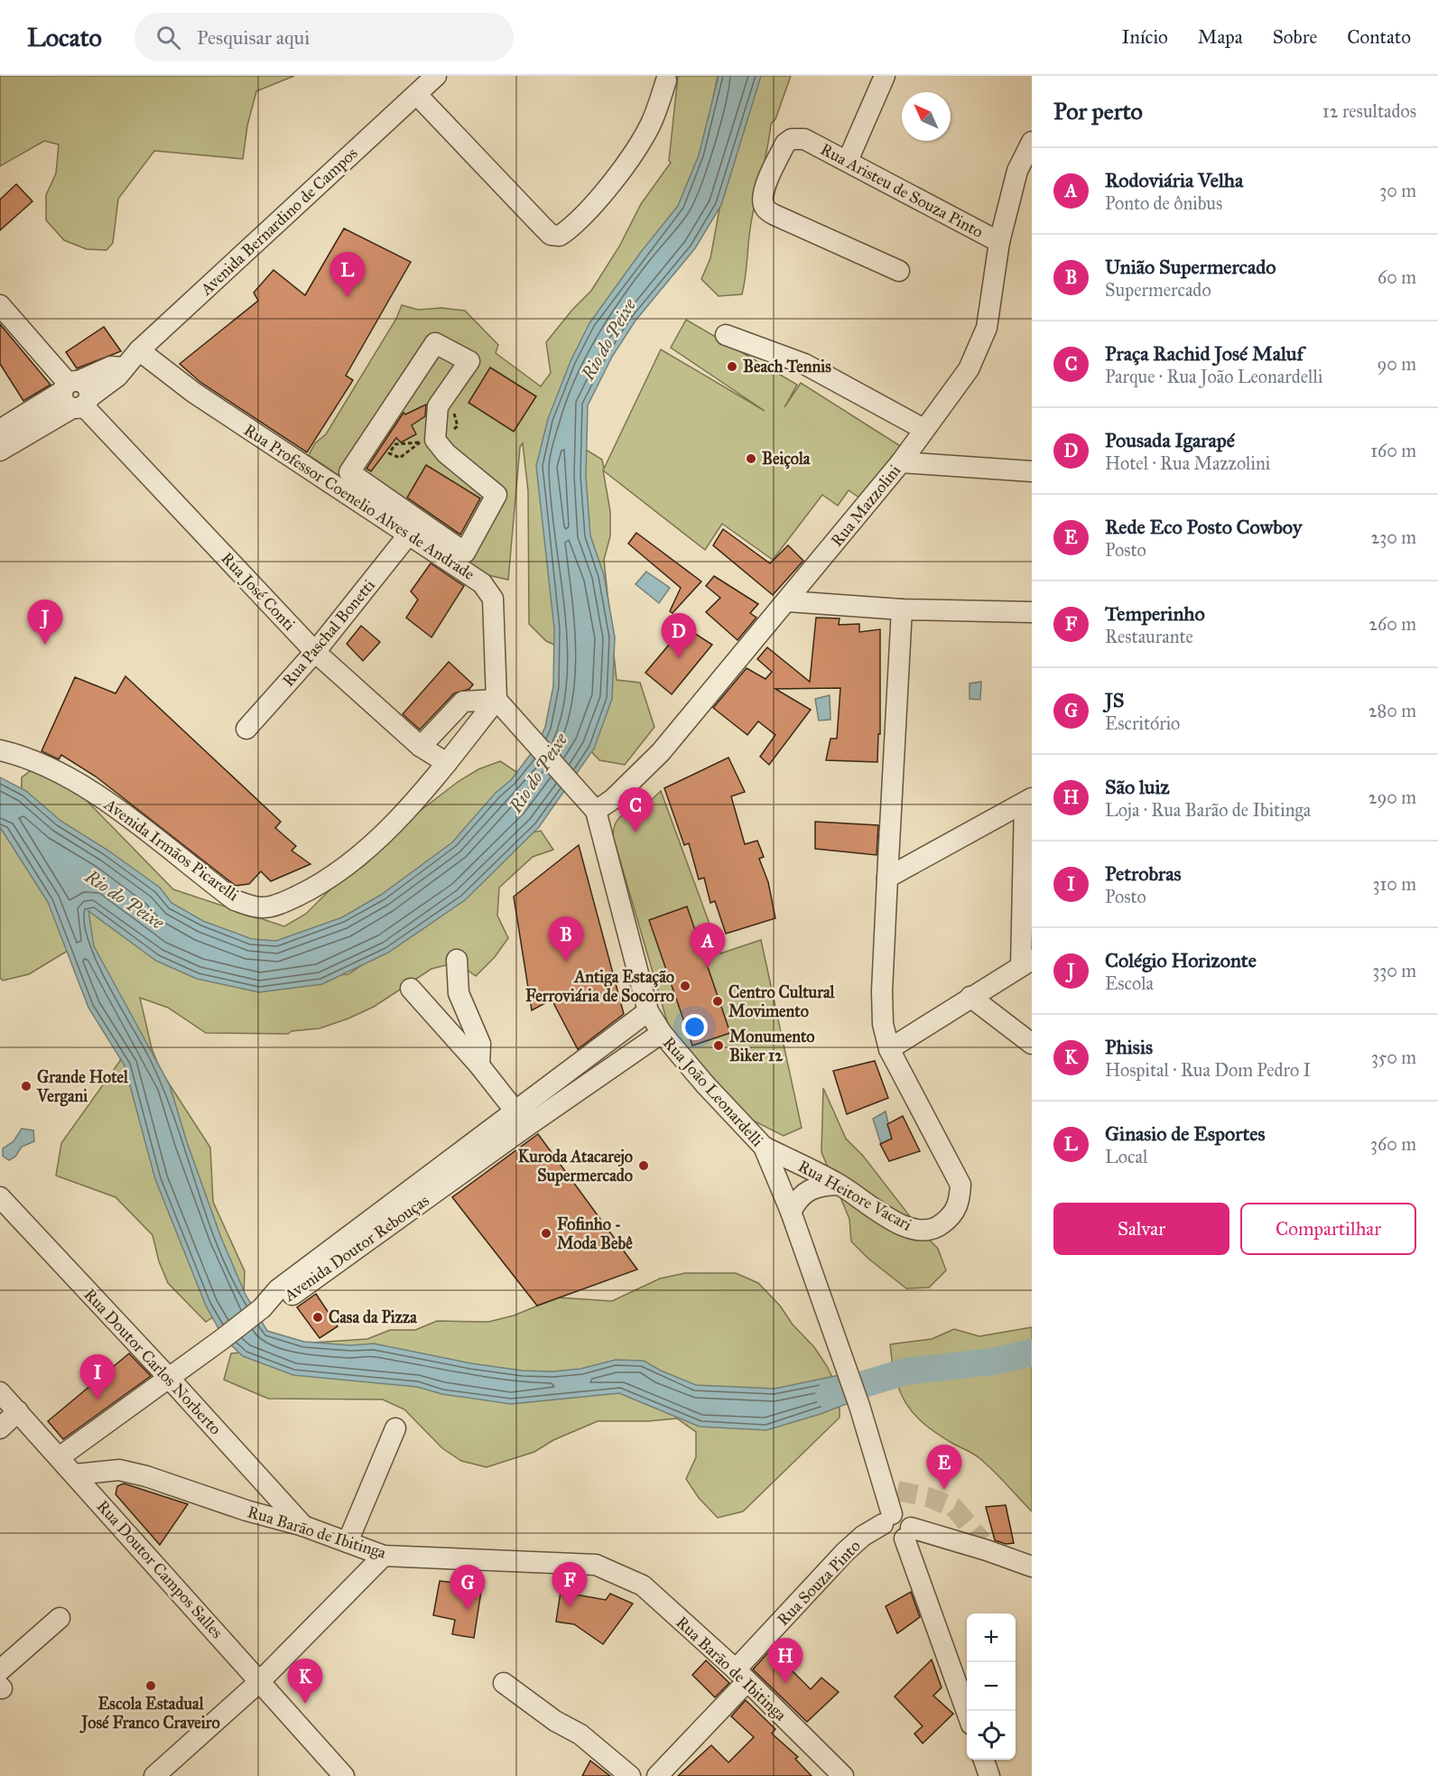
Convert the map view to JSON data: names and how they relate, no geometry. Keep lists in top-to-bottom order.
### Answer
{
  "streets": {
    "street": [
      "Rua Aristeu de Souza Pinto",
      "Avenida Bernardino de Campos",
      "Rua Professor Coenelio Alves de Andrade",
      "Rua Mazzolini",
      "Rua José Conti",
      "Rua Paschal Bonetti",
      "Avenida Irmãos Picarelli",
      "Rua João Leonardelli",
      "Rua Heitore Vacari",
      "Avenida Doutor Rebouças",
      "Rua Doutor Carlos Norberto",
      "Rua Barão de Ibitinga",
      "Rua Doutor Campos Salles",
      "Rua Souza Pinto"
    ]
  },
  "crossings": [
    ["Rua Aristeu de Souza Pinto", "Rua Mazzolini"],
    ["Avenida Bernardino de Campos", "Rua Professor Coenelio Alves de Andrade"],
    ["Avenida Bernardino de Campos", "Rua José Conti"],
    ["Rua Professor Coenelio Alves de Andrade", "Rua Paschal Bonetti"],
    ["Rua Professor Coenelio Alves de Andrade", "Avenida Irmãos Picarelli"],
    ["Rua Mazzolini", "Rua João Leonardelli"],
    ["Rua José Conti", "Rua Paschal Bonetti"],
    ["Rua José Conti", "Avenida Irmãos Picarelli"],
    ["Rua João Leonardelli", "Rua Heitore Vacari"],
    ["Rua João Leonardelli", "Avenida Doutor Rebouças"],
    ["Rua João Leonardelli", "Rua Souza Pinto"],
    ["Avenida Doutor Rebouças", "Rua Doutor Carlos Norberto"],
    ["Rua Doutor Carlos Norberto", "Rua Barão de Ibitinga"],
    ["Rua Barão de Ibitinga", "Rua Doutor Campos Salles"],
    ["Rua Barão de Ibitinga", "Rua Souza Pinto"]
  ],
  "water": ["Rio do Peixe"],
  "places": [
    "Beach Tennis",
    "Beiçola",
    "Antiga Estação Ferroviária de Socorro",
    "Centro Cultural Movimento",
    "Monumento Biker 12",
    "Grande Hotel Vergani",
    "Kuroda Atacarejo Supermercado",
    "Fofinho - Moda Bebê",
    "Casa da Pizza",
    "Escola Estadual José Franco Craveiro"
  ],
  "north": "top left",
  "page": {
    "header": "Locato",
    "search": "Pesquisar aqui",
    "nav": [
      "Início",
      "Mapa",
      "Sobre",
      "Contato"
    ],
    "heading": ["Por perto", "12 resultados"],
    "list": [
      {
        "mark": "A",
        "name": "Rodoviária Velha",
        "note": "Ponto de ônibus",
        "value": "30 m"
      },
      {
        "mark": "B",
        "name": "União Supermercado",
        "note": "Supermercado",
        "value": "60 m"
      },
      {
        "mark": "C",
        "name": "Praça Rachid José Maluf",
        "note": "Parque · Rua João Leonardelli",
        "value": "90 m"
      },
      {
        "mark": "D",
        "name": "Pousada Igarapé",
        "note": "Hotel · Rua Mazzolini",
        "value": "160 m"
      },
      {
        "mark": "E",
        "name": "Rede Eco Posto Cowboy",
        "note": "Posto",
        "value": "230 m"
      },
      {
        "mark": "F",
        "name": "Temperinho",
        "note": "Restaurante",
        "value": "260 m"
      },
      {
        "mark": "G",
        "name": "JS",
        "note": "Escritório",
        "value": "280 m"
      },
      {
        "mark": "H",
        "name": "São luiz",
        "note": "Loja · Rua Barão de Ibitinga",
        "value": "290 m"
      },
      {
        "mark": "I",
        "name": "Petrobras",
        "note": "Posto",
        "value": "310 m"
      },
      {
        "mark": "J",
        "name": "Colégio Horizonte",
        "note": "Escola",
        "value": "330 m"
      },
      {
        "mark": "K",
        "name": "Phisis",
        "note": "Hospital · Rua Dom Pedro I",
        "value": "350 m"
      },
      {
        "mark": "L",
        "name": "Ginasio de Esportes",
        "note": "Local",
        "value": "360 m"
      }
    ],
    "pins": [
      "L",
      "J",
      "D",
      "C",
      "B",
      "A",
      "I",
      "E",
      "F",
      "G",
      "H",
      "K"
    ],
    "buttons": ["Salvar", "Compartilhar"],
    "map_buttons": ["+", "−"]
  }
}
